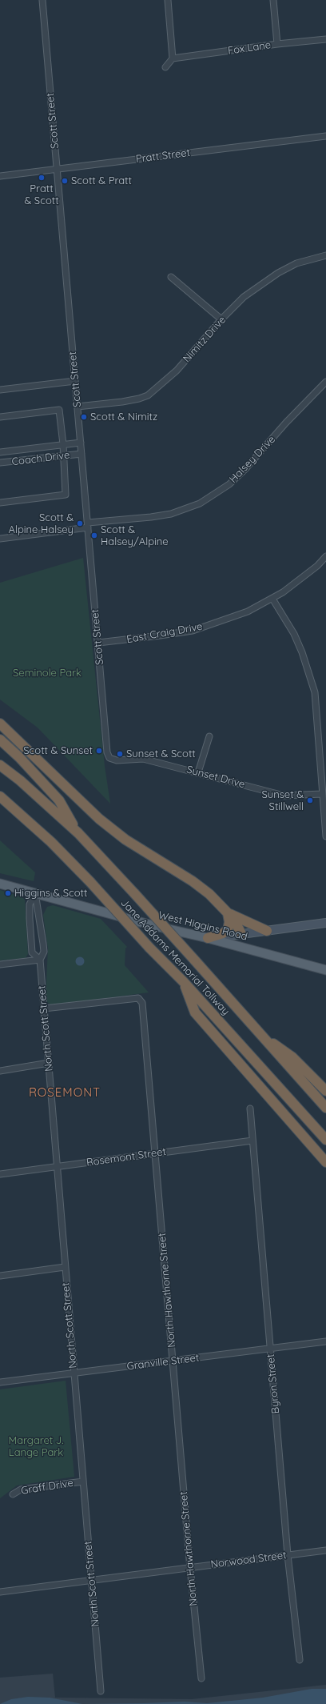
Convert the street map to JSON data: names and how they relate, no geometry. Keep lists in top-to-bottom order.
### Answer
{
  "streets": {
    "highway": ["Jane Addams Memorial Tollway"],
    "main road": ["West Higgins Road"],
    "street": [
      "Fox Lane",
      "Scott Street",
      "Pratt Street",
      "Nimitz Drive",
      "Coach Drive",
      "Halsey Drive",
      "East Craig Drive",
      "Sunset Drive",
      "North Scott Street",
      "Rosemont Street",
      "North Hawthorne Street",
      "Granville Street",
      "Byron Street",
      "Graff Drive",
      "Norwood Street"
    ]
  },
  "crossings": [
    ["Scott Street", "Pratt Street"],
    ["Scott Street", "Nimitz Drive"],
    ["Scott Street", "Coach Drive"],
    ["Scott Street", "Halsey Drive"],
    ["Scott Street", "East Craig Drive"],
    ["Scott Street", "Sunset Drive"],
    ["West Higgins Road", "North Scott Street"],
    ["North Scott Street", "Rosemont Street"],
    ["North Scott Street", "North Hawthorne Street"],
    ["North Scott Street", "Granville Street"],
    ["North Scott Street", "Graff Drive"],
    ["North Scott Street", "Norwood Street"],
    ["Rosemont Street", "North Hawthorne Street"],
    ["Rosemont Street", "Byron Street"],
    ["North Hawthorne Street", "Granville Street"],
    ["North Hawthorne Street", "Norwood Street"],
    ["Granville Street", "Byron Street"],
    ["Byron Street", "Norwood Street"]
  ],
  "districts": ["ROSEMONT"],
  "parks": ["Seminole Park", "Margaret J. Lange Park"],
  "places": [
    "Pratt & Scott",
    "Scott & Pratt",
    "Scott & Nimitz",
    "Scott & Alpine Halsey",
    "Scott & Halsey/Alpine",
    "Scott & Sunset",
    "Sunset & Scott",
    "Sunset & Stillwell",
    "Higgins & Scott"
  ]
}
